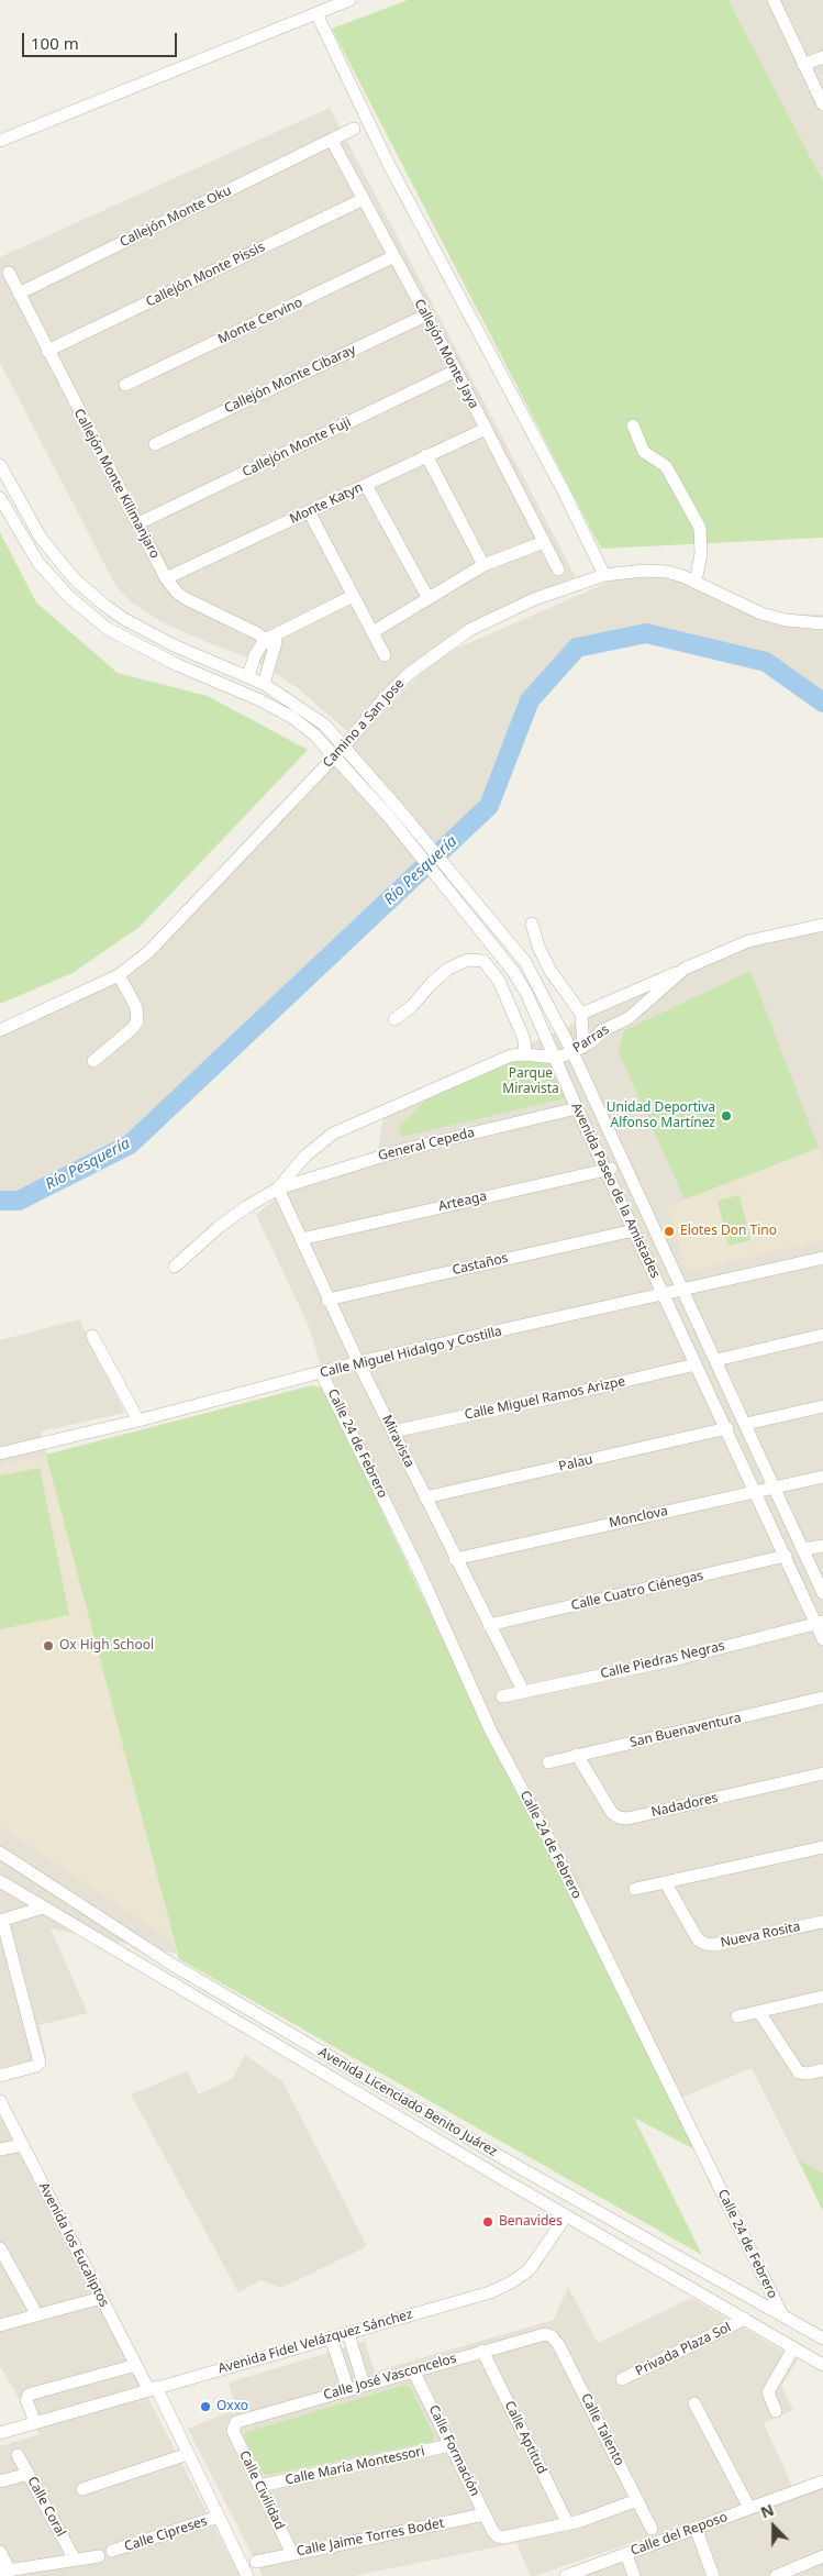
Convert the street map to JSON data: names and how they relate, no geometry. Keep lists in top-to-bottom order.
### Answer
{
  "streets": {
    "street": [
      "Callejón Monte Oku",
      "Callejón Monte Pissis",
      "Monte Cervino",
      "Callejón Monte Jaya",
      "Callejón Monte Cibaray",
      "Callejón Monte Fuji",
      "Callejón Monte Kilimanjaro",
      "Monte Katyn",
      "Camino a San Jose",
      "Parras",
      "General Cepeda",
      "Avenida Paseo de la Amistades",
      "Arteaga",
      "Castaños",
      "Calle Miguel Hidalgo y Costilla",
      "Calle Miguel Ramos Arizpe",
      "Miravista",
      "Calle 24 de Febrero",
      "Palau",
      "Monclova",
      "Calle Cuatro Ciénegas",
      "Calle Piedras Negras",
      "San Buenaventura",
      "Nadadores",
      "Nueva Rosita",
      "Avenida Licenciado Benito Juárez",
      "Avenida los Eucaliptos",
      "Avenida Fidel Velázquez Sánchez",
      "Privada Plaza Sol",
      "Calle José Vasconcelos",
      "Calle Talento",
      "Calle Aptitud",
      "Calle Formación",
      "Calle María Montessori",
      "Calle Civilidad",
      "Calle Coral",
      "Calle Cipreses",
      "Calle del Reposo",
      "Calle Jaime Torres Bodet"
    ]
  },
  "crossings": [
    ["Callejón Monte Oku", "Callejón Monte Jaya"],
    ["Callejón Monte Oku", "Callejón Monte Kilimanjaro"],
    ["Callejón Monte Pissis", "Callejón Monte Jaya"],
    ["Callejón Monte Pissis", "Callejón Monte Kilimanjaro"],
    ["Monte Cervino", "Callejón Monte Jaya"],
    ["Callejón Monte Jaya", "Callejón Monte Cibaray"],
    ["Callejón Monte Jaya", "Callejón Monte Fuji"],
    ["Callejón Monte Jaya", "Monte Katyn"],
    ["Callejón Monte Fuji", "Callejón Monte Kilimanjaro"],
    ["Callejón Monte Kilimanjaro", "Monte Katyn"],
    ["Camino a San Jose", "Avenida Paseo de la Amistades"],
    ["Parras", "General Cepeda"],
    ["Parras", "Avenida Paseo de la Amistades"],
    ["Parras", "Miravista"],
    ["General Cepeda", "Avenida Paseo de la Amistades"],
    ["General Cepeda", "Miravista"],
    ["Avenida Paseo de la Amistades", "Arteaga"],
    ["Avenida Paseo de la Amistades", "Castaños"],
    ["Avenida Paseo de la Amistades", "Calle Miguel Hidalgo y Costilla"],
    ["Avenida Paseo de la Amistades", "Calle Miguel Ramos Arizpe"],
    ["Avenida Paseo de la Amistades", "Palau"],
    ["Avenida Paseo de la Amistades", "Monclova"],
    ["Avenida Paseo de la Amistades", "Calle Cuatro Ciénegas"],
    ["Avenida Paseo de la Amistades", "Calle Piedras Negras"],
    ["Arteaga", "Miravista"],
    ["Castaños", "Miravista"],
    ["Calle Miguel Hidalgo y Costilla", "Miravista"],
    ["Calle Miguel Hidalgo y Costilla", "Calle 24 de Febrero"],
    ["Calle Miguel Ramos Arizpe", "Miravista"],
    ["Miravista", "Palau"],
    ["Miravista", "Monclova"],
    ["Miravista", "Calle Cuatro Ciénegas"],
    ["Miravista", "Calle Piedras Negras"],
    ["Calle 24 de Febrero", "Avenida Licenciado Benito Juárez"],
    ["San Buenaventura", "Nadadores"],
    ["Avenida Licenciado Benito Juárez", "Avenida Fidel Velázquez Sánchez"],
    ["Avenida Licenciado Benito Juárez", "Privada Plaza Sol"],
    ["Avenida los Eucaliptos", "Avenida Fidel Velázquez Sánchez"],
    ["Avenida los Eucaliptos", "Calle Cipreses"],
    ["Calle José Vasconcelos", "Calle Talento"],
    ["Calle José Vasconcelos", "Calle Aptitud"],
    ["Calle José Vasconcelos", "Calle Formación"],
    ["Calle José Vasconcelos", "Calle Civilidad"],
    ["Calle Aptitud", "Calle Formación"],
    ["Calle Formación", "Calle María Montessori"],
    ["Calle Formación", "Calle Jaime Torres Bodet"],
    ["Calle María Montessori", "Calle Civilidad"],
    ["Calle Civilidad", "Calle Jaime Torres Bodet"]
  ],
  "water": ["Río Pesquería"],
  "parks": ["Parque Miravista"],
  "places": [
    "Unidad Deportiva Alfonso Martínez",
    "Elotes Don Tino",
    "Ox High School",
    "Benavides",
    "Oxxo"
  ],
  "scale_bar": "100 m",
  "north": "top"
}
